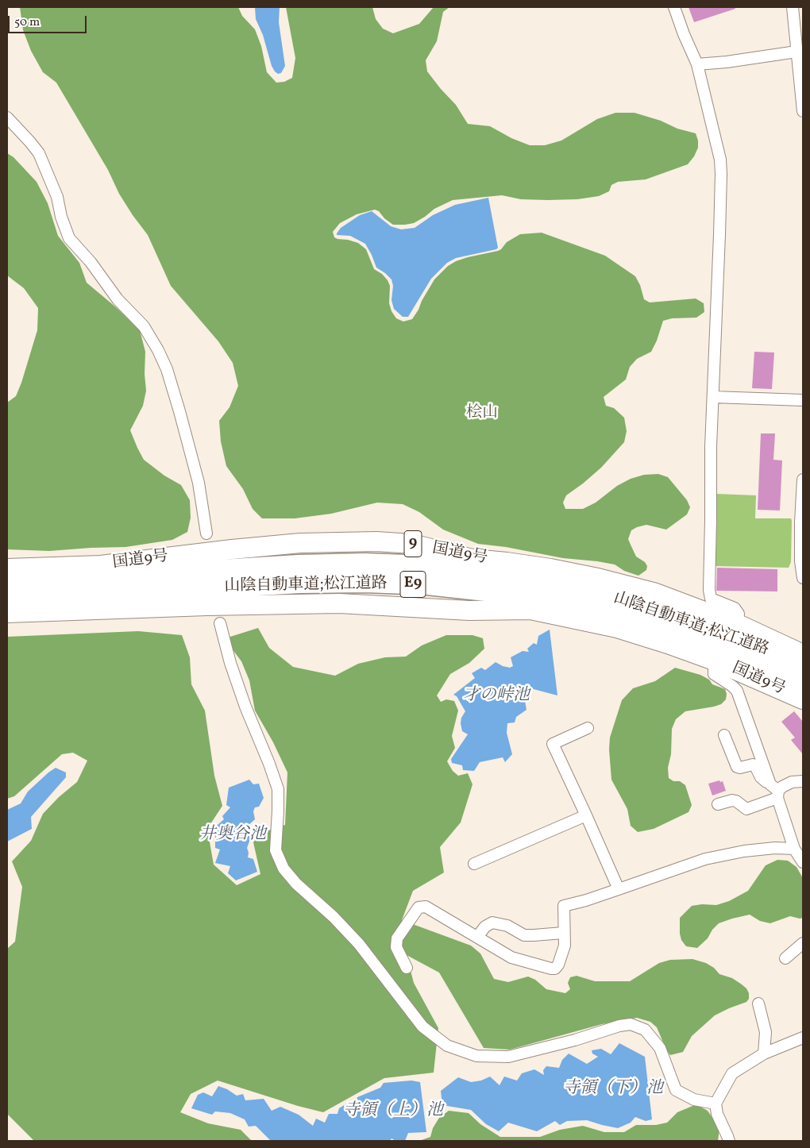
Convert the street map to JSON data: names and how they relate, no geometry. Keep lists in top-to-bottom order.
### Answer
{
  "streets": {
    "highway": [
      "9",
      "国道9号",
      "E9",
      "山陰自動車道;松江道路"
    ]
  },
  "water": [
    "才の峠池",
    "井奥谷池",
    "寺領（下）池",
    "寺領（上）池"
  ],
  "parks": ["桧山"],
  "scale_bar": "50 m"
}
